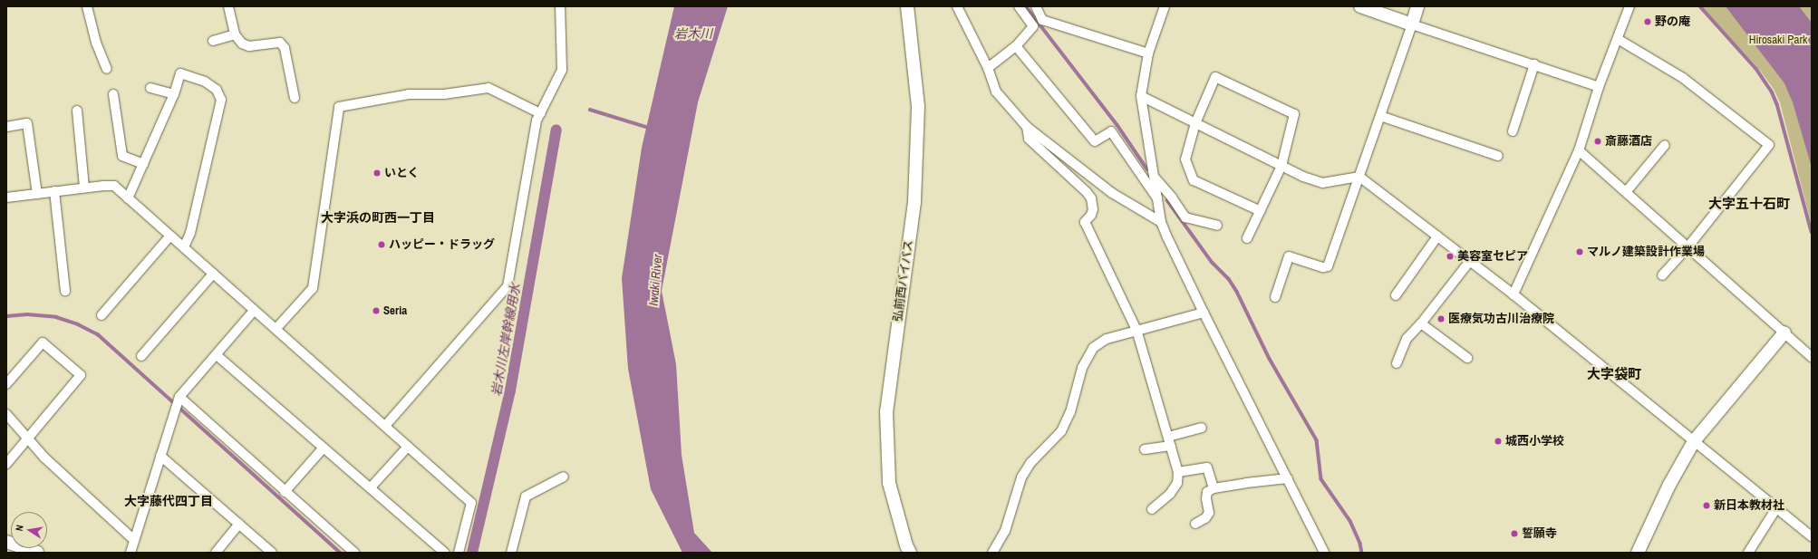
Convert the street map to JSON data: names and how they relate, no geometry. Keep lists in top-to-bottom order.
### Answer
{
  "streets": {
    "street": ["弘前西バイパス"]
  },
  "districts": [
    "大字五十石町",
    "大字浜の町西一丁目",
    "大字袋町",
    "大字藤代四丁目"
  ],
  "water": ["岩木川", "Iwaki River", "岩木川左岸幹線用水"],
  "parks": ["Hirosaki Park"],
  "places": [
    "野の庵",
    "斎藤酒店",
    "いとく",
    "ハッピー・ドラッグ",
    "マルノ建築設計作業場",
    "美容室セピア",
    "Seria",
    "医療気功古川治療院",
    "城西小学校",
    "新日本教材社",
    "誓願寺"
  ],
  "north": "left"
}
